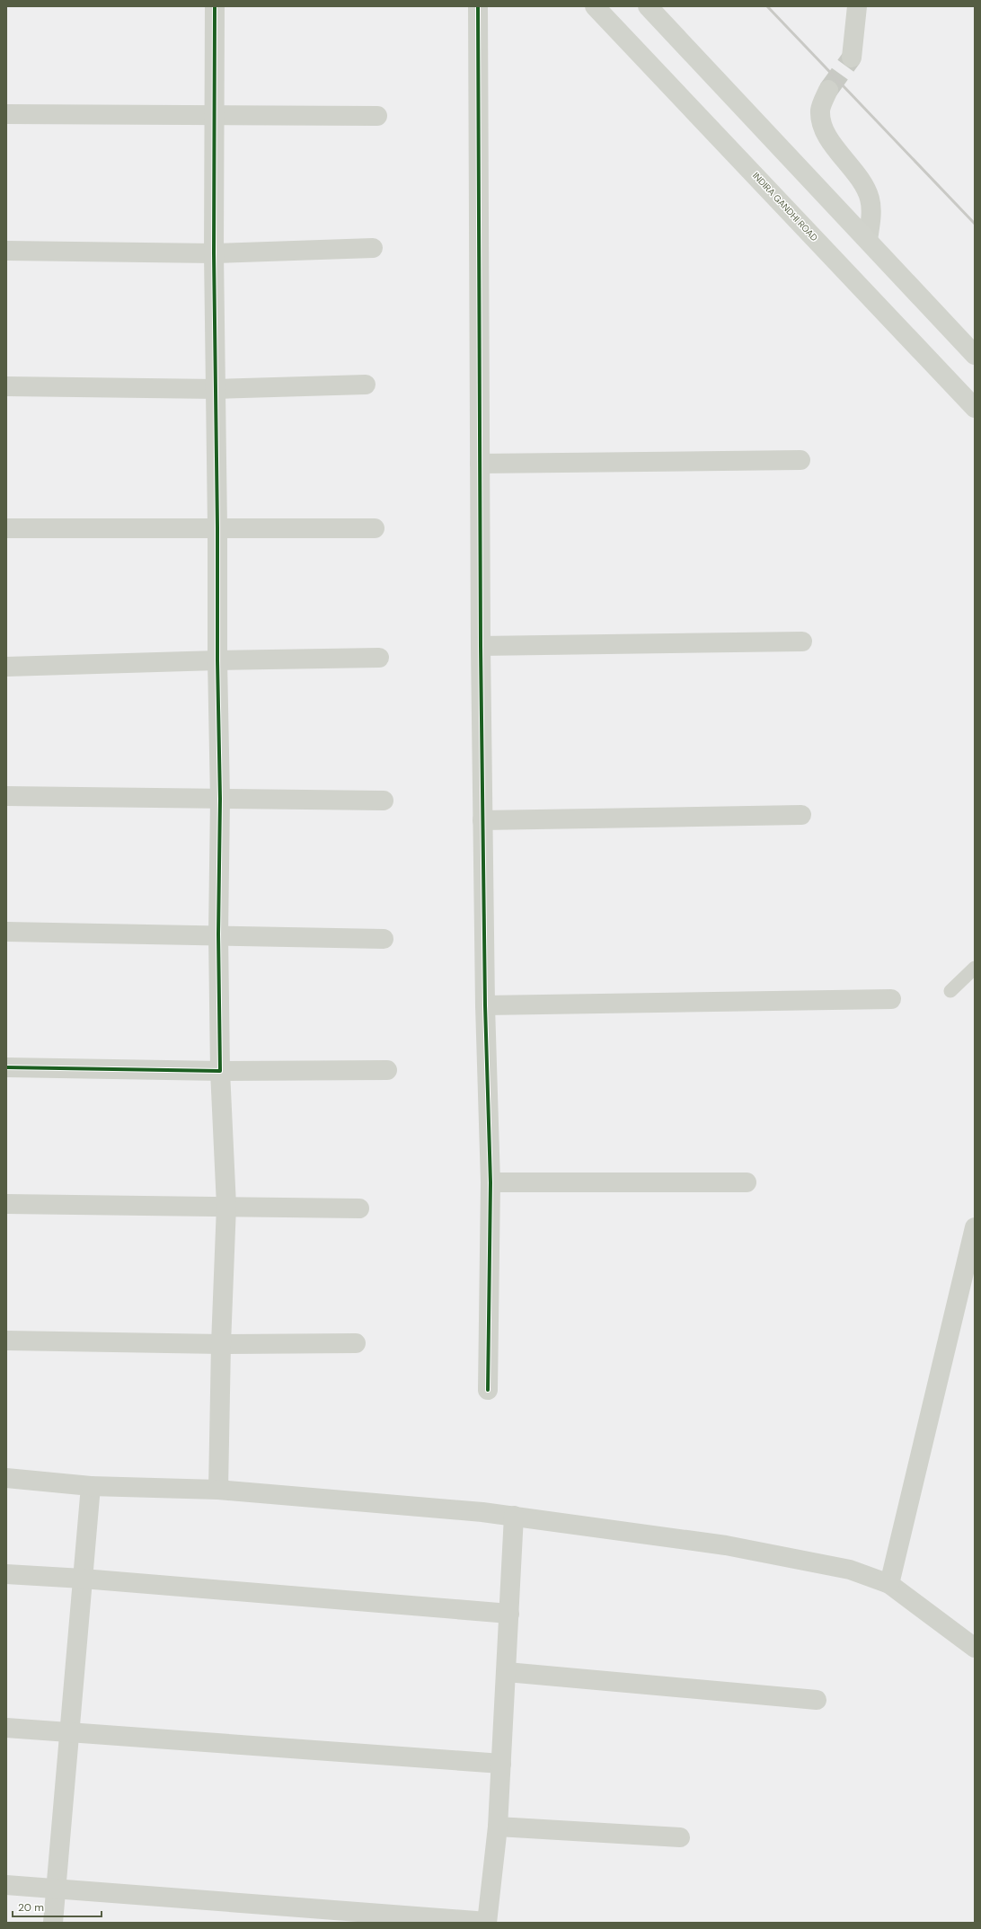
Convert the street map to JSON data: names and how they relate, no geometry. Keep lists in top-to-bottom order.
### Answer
{
  "streets": {
    "main road": ["INDIRA GANDHI ROAD"]
  },
  "scale_bar": "20 m"
}
